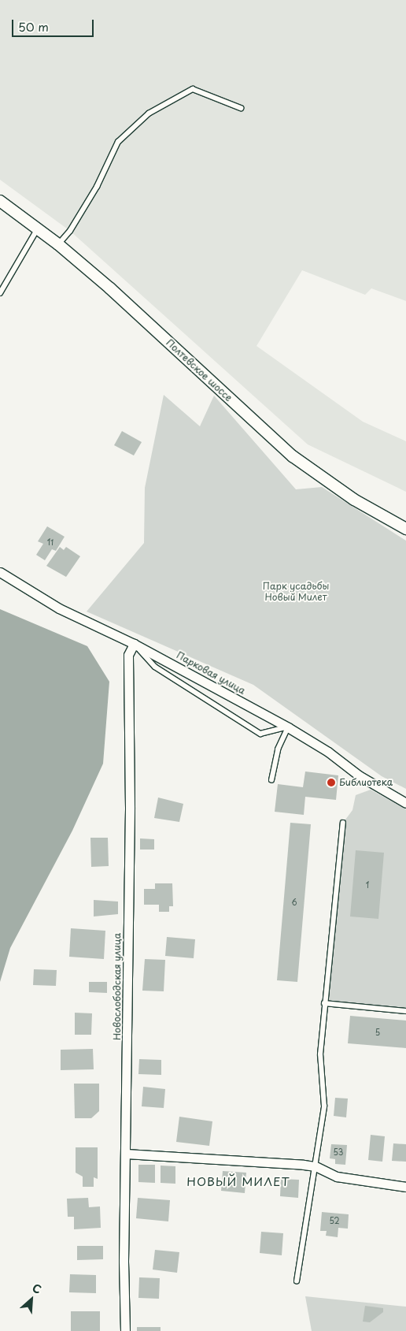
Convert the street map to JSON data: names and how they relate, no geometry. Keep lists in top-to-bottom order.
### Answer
{
  "streets": {
    "street": ["Полтевское шоссе", "Парковая улица", "Новослободская улица"]
  },
  "crossings": [
    ["Парковая улица", "Новослободская улица"]
  ],
  "districts": ["НОВЫЙ МИЛЕТ"],
  "parks": ["Парк усадьбы Новый Милет"],
  "places": ["Библиотека"],
  "house_numbers": [
    "11",
    "1",
    "6",
    "5",
    "53",
    "52"
  ],
  "scale_bar": "50 m",
  "north": "top right"
}
